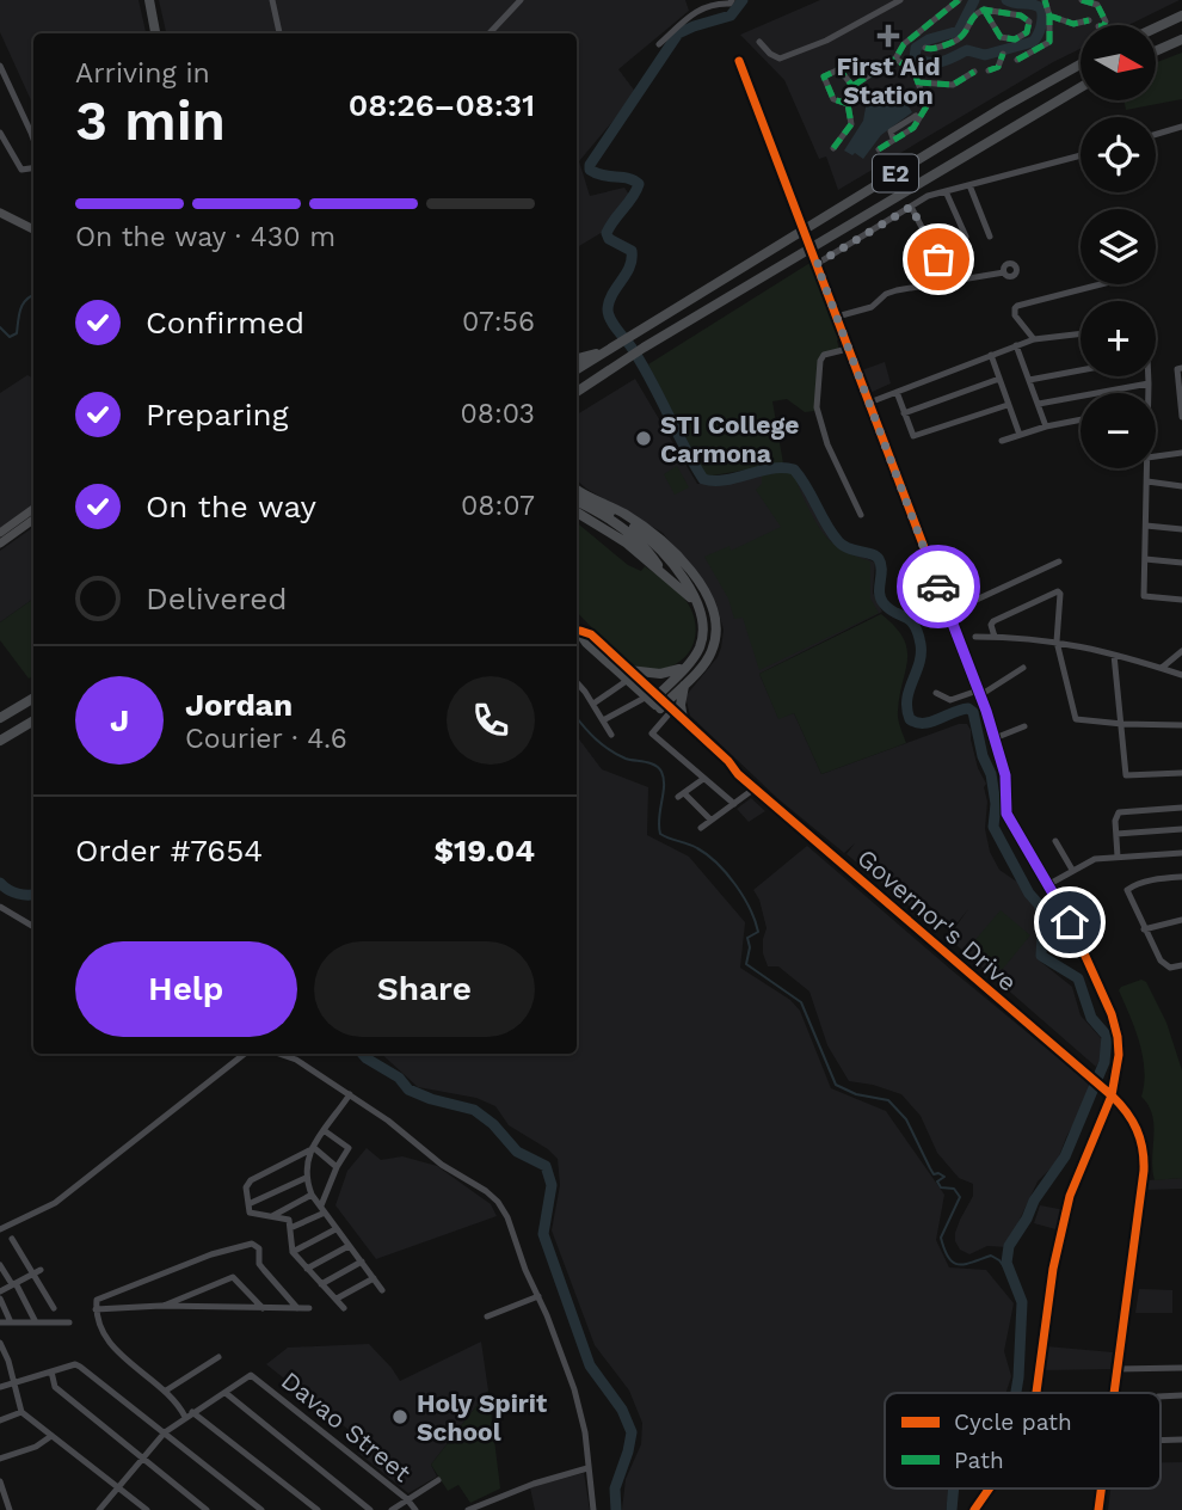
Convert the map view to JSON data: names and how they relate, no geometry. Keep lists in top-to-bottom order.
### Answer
{
  "streets": {
    "highway": ["E2", "Governor's Drive"],
    "street": ["Davao Street"]
  },
  "places": {
    "health": ["First Aid Station"],
    "other": ["STI College Carmona", "Holy Spirit School"]
  },
  "legend": ["Cycle path", "Path"],
  "north": "right",
  "page": {
    "map_buttons": ["+", "−"],
    "heading": ["3 min", "Arriving in", "08:26–08:31"],
    "panel": [
      "Jordan",
      "Courier · 4.6",
      "Order #7654",
      "$19.04"
    ],
    "bar": "On the way · 430 m",
    "list": [
      ["Confirmed", "07:56"],
      ["Preparing", "08:03"],
      ["On the way", "08:07"],
      "Delivered"
    ],
    "round": "J",
    "buttons": ["Help", "Share"]
  }
}
